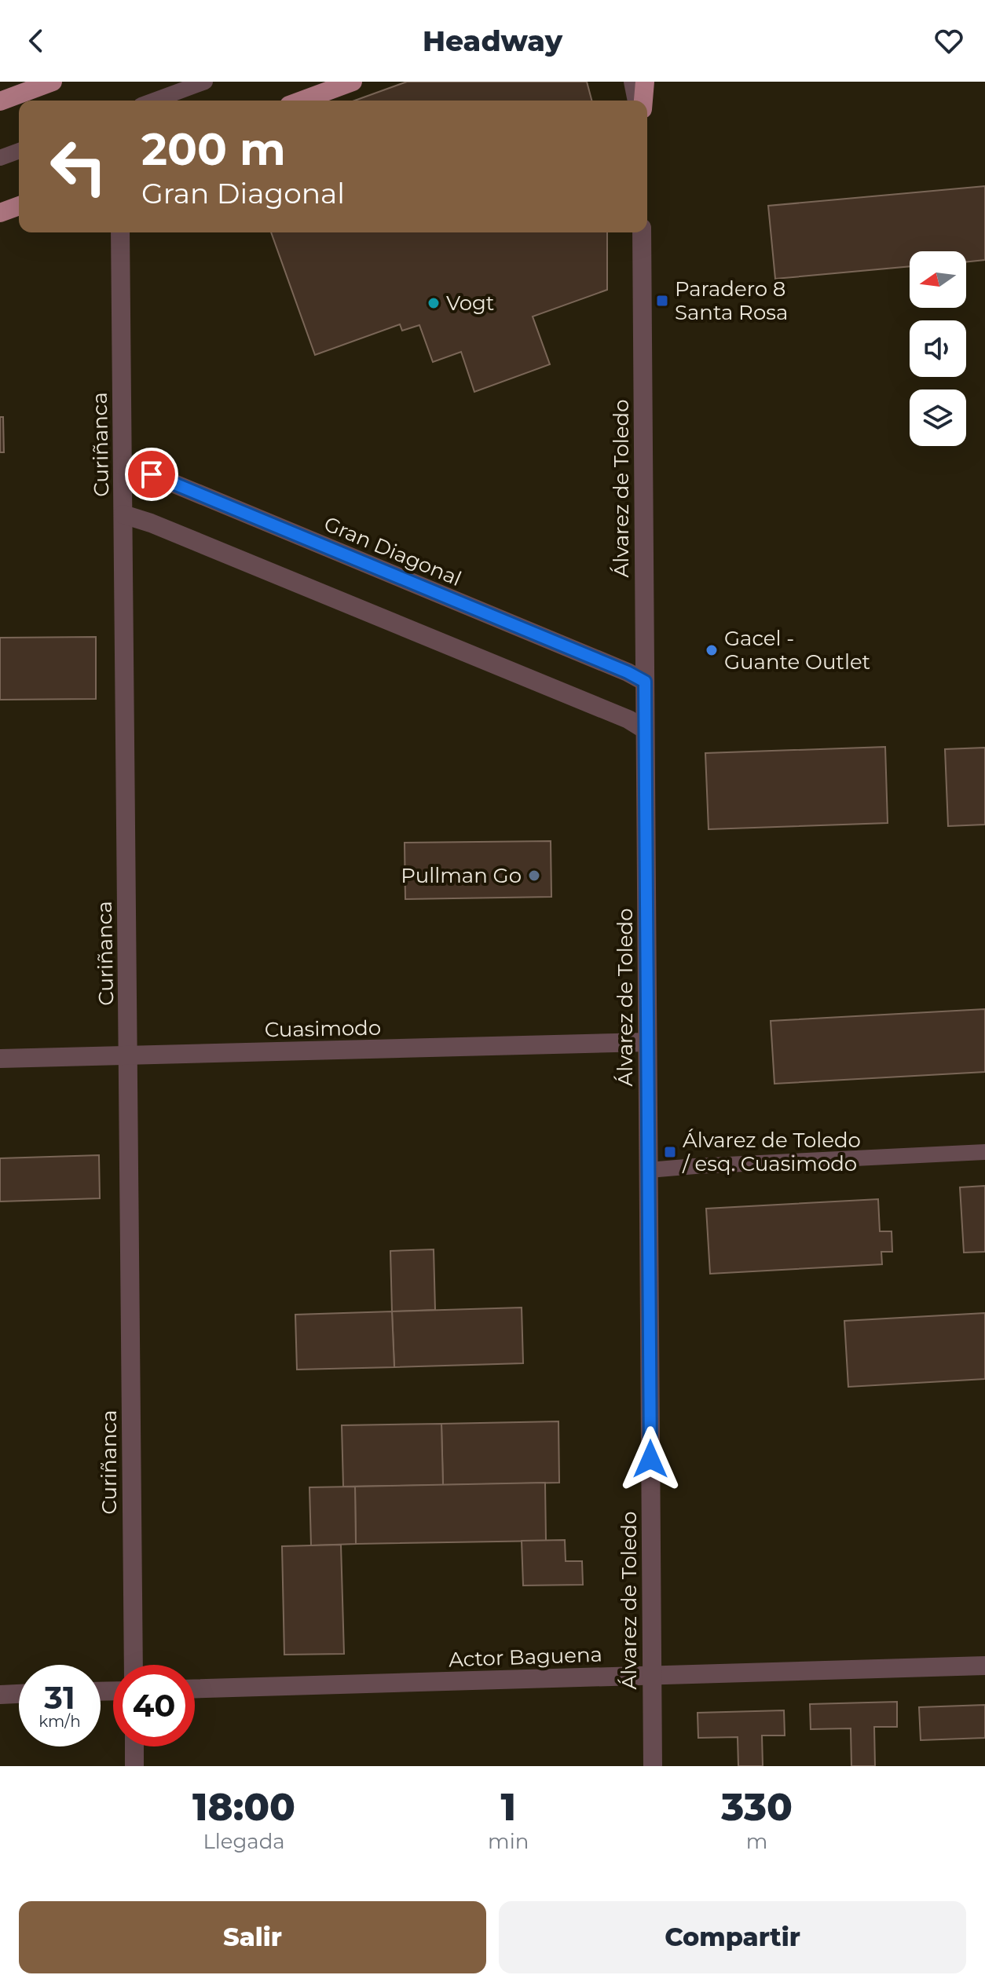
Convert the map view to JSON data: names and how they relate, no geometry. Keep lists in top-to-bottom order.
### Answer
{
  "streets": {
    "street": [
      "Curiñanca",
      "Álvarez de Toledo",
      "Gran Diagonal",
      "Cuasimodo",
      "Actor Baguena"
    ]
  },
  "crossings": [
    ["Curiñanca", "Gran Diagonal"],
    ["Curiñanca", "Cuasimodo"],
    ["Álvarez de Toledo", "Gran Diagonal"],
    ["Álvarez de Toledo", "Cuasimodo"],
    ["Álvarez de Toledo", "Actor Baguena"]
  ],
  "places": {
    "transit": ["Paradero 8 Santa Rosa", "Álvarez de Toledo / esq. Cuasimodo"],
    "other": ["Vogt", "Gacel - Guante Outlet", "Pullman Go"]
  },
  "north": "left",
  "page": {
    "header": "Headway",
    "turn": ["200 m", "Gran Diagonal"],
    "speed": "31 km/h",
    "limit": "40",
    "eta": [
      "18:00",
      "Llegada",
      "1",
      "min",
      "330",
      "m"
    ],
    "buttons": ["Salir", "Compartir"]
  }
}
